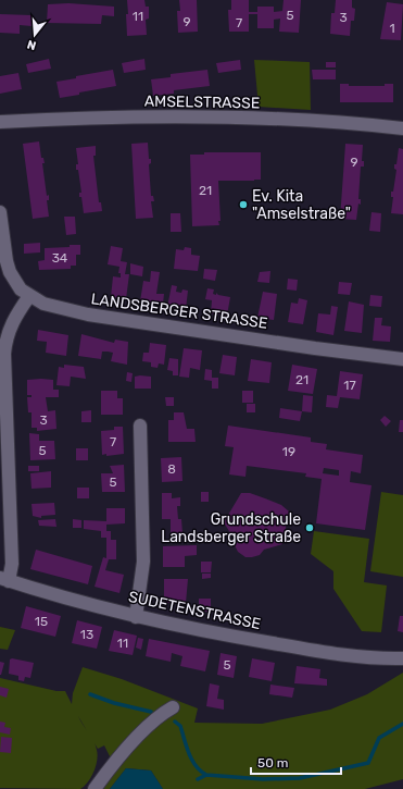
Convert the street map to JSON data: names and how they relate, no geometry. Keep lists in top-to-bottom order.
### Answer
{
  "streets": {
    "street": ["AMSELSTRASSE", "LANDSBERGER STRASSE", "SUDETENSTRASSE"]
  },
  "places": ["Ev. Kita \"Amselstraße\"", "Grundschule Landsberger Straße"],
  "house_numbers": [
    "5",
    "11",
    "3",
    "9",
    "7",
    "1",
    "9",
    "21",
    "34",
    "21",
    "17",
    "3",
    "7",
    "5",
    "19",
    "8",
    "5",
    "15",
    "13",
    "11",
    "5"
  ],
  "scale_bar": "50 m",
  "north": "bottom"
}
